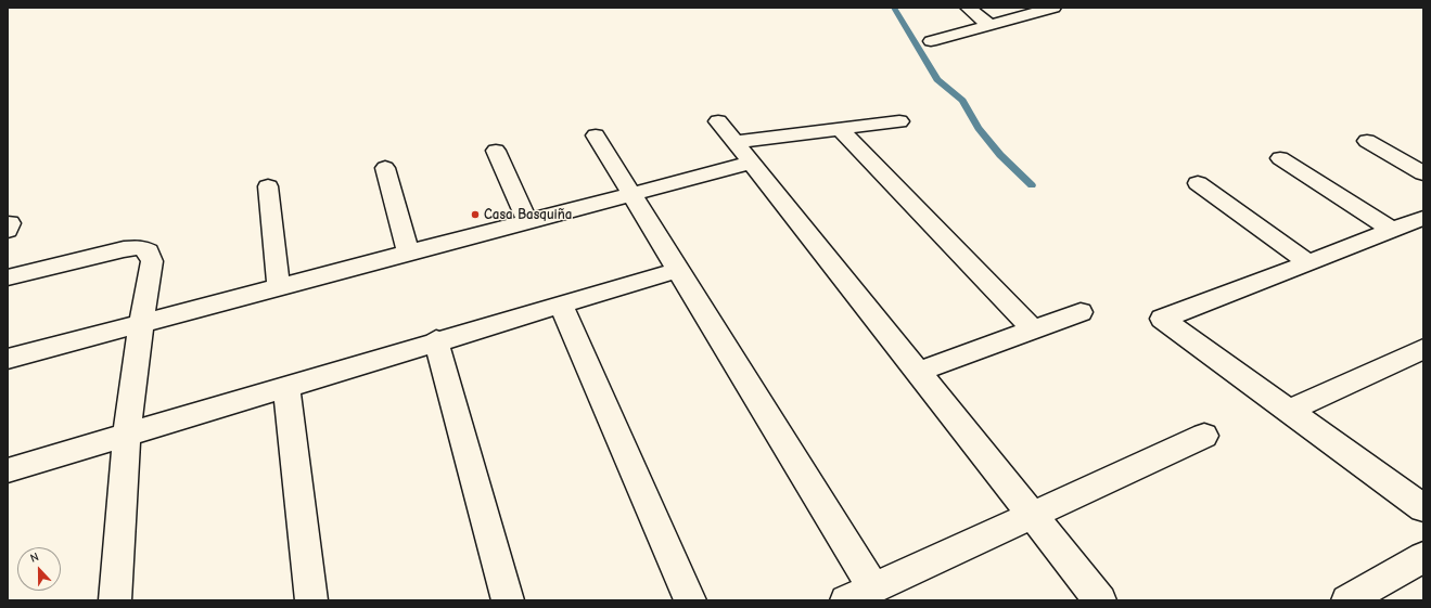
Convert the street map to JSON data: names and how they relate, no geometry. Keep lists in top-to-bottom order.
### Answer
{
  "places": ["Casa Basquiña"],
  "north": "top"
}
